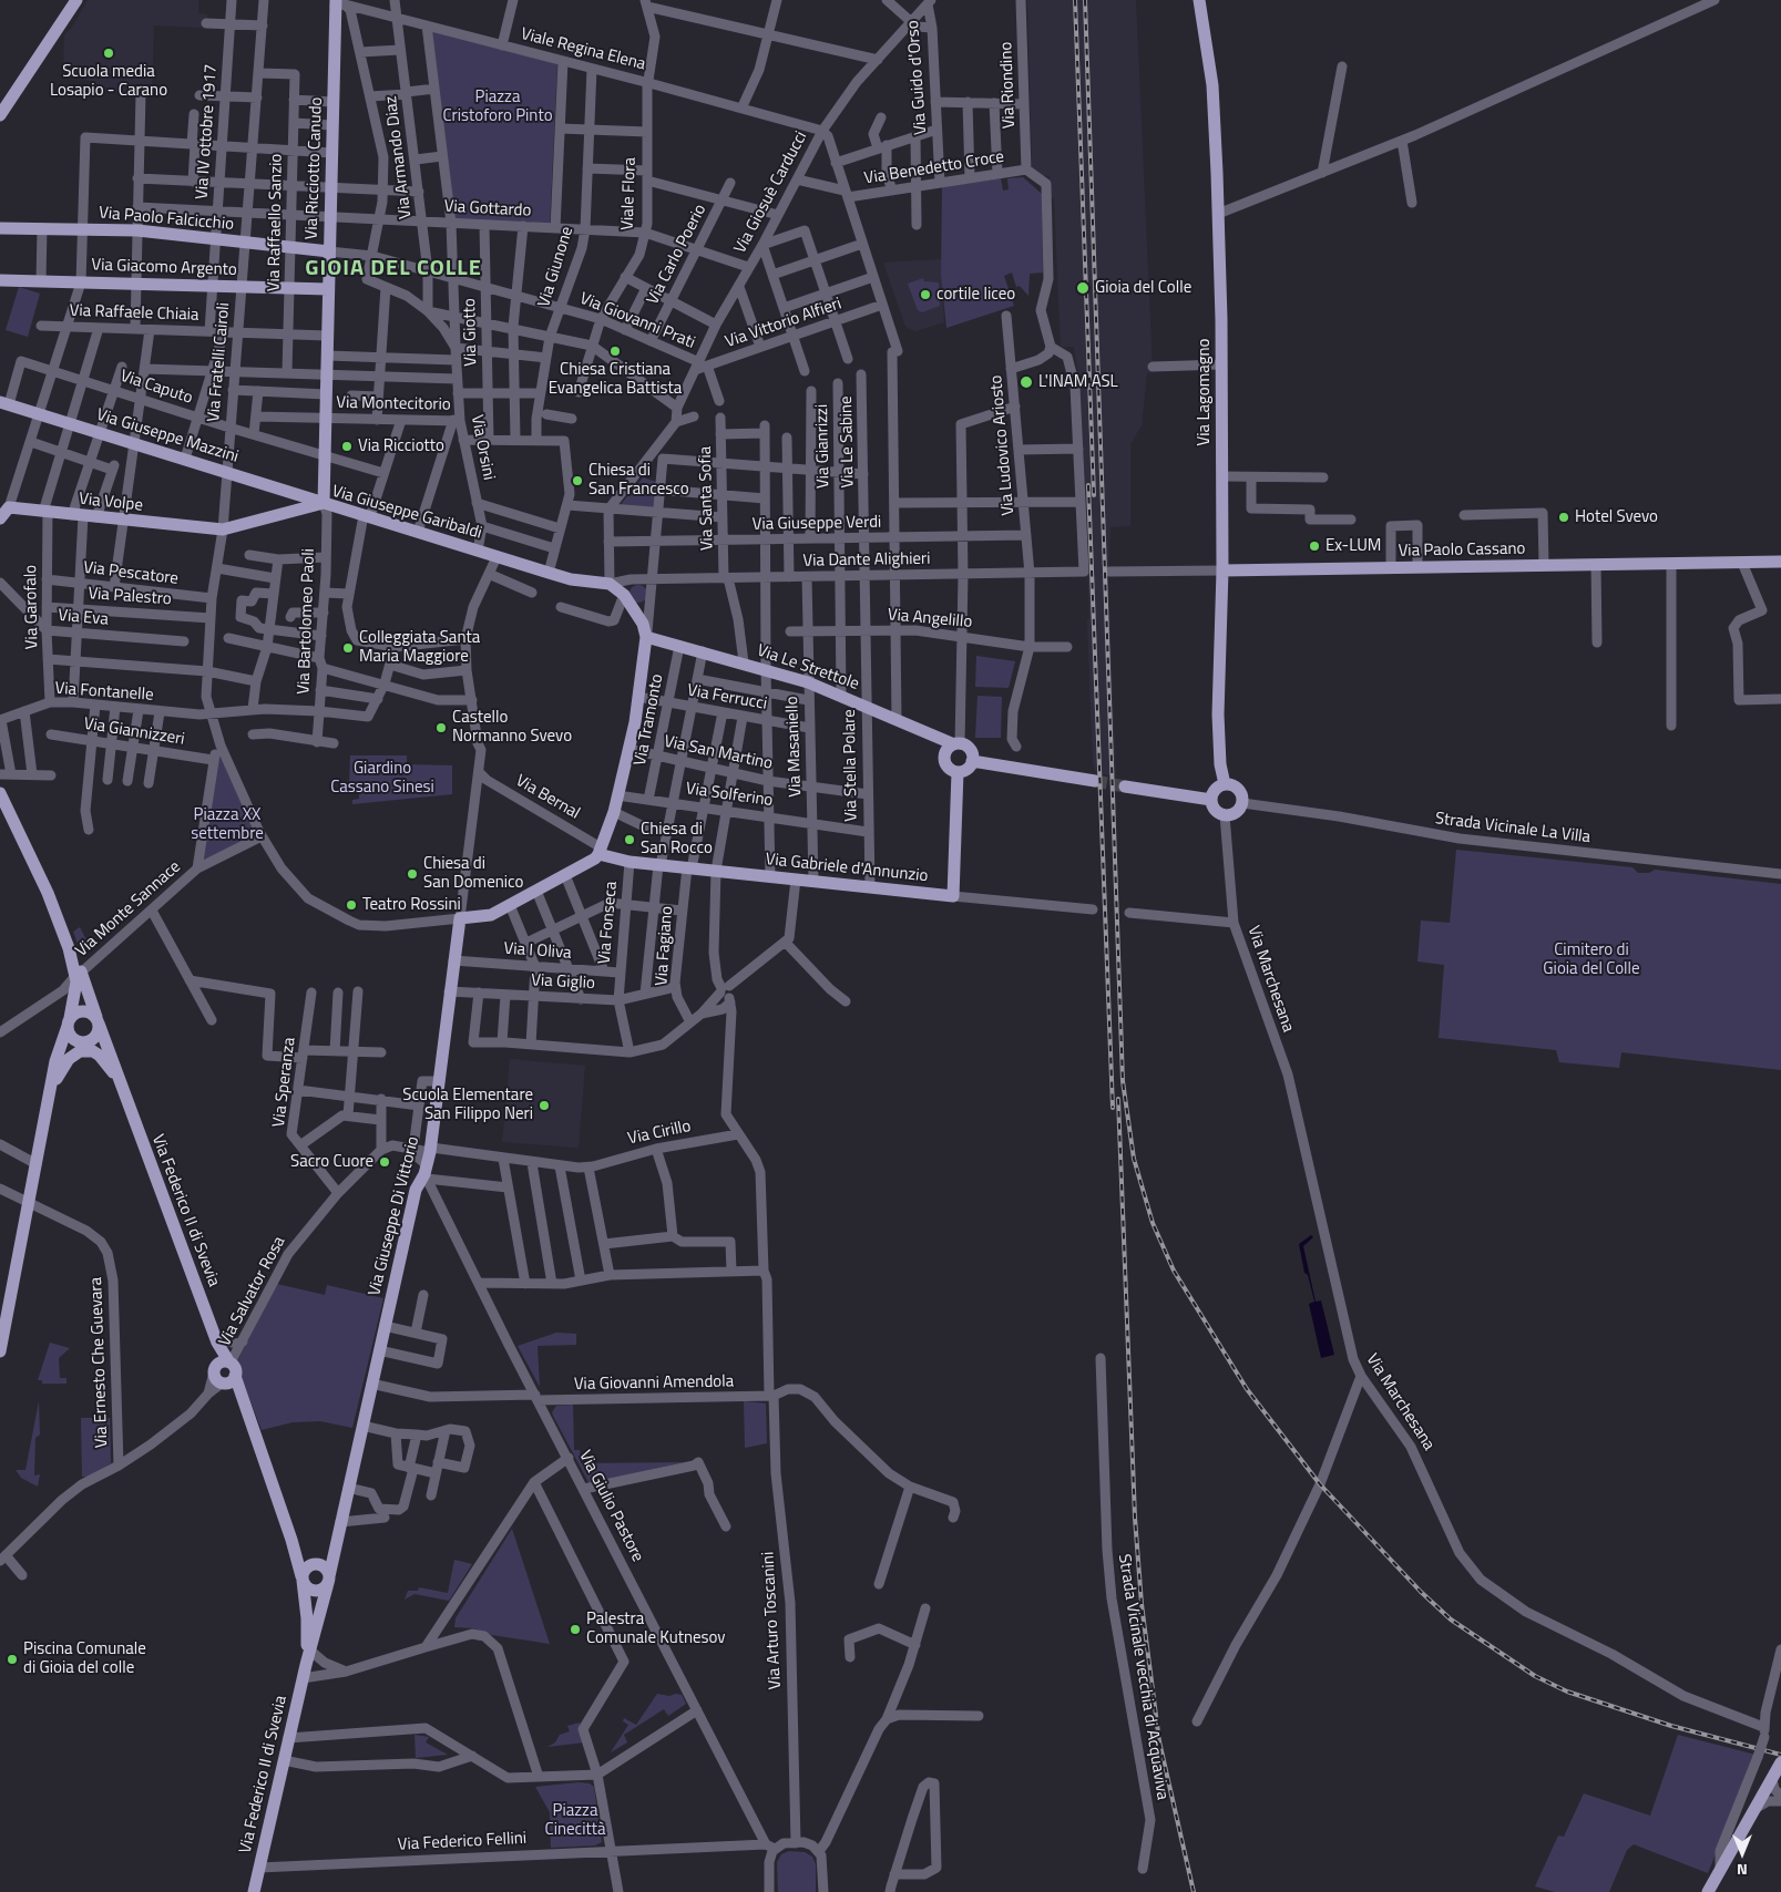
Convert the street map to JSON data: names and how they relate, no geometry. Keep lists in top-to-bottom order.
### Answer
{
  "streets": {
    "main road": [
      "Via Ricciotto Canudo",
      "Via Paolo Falcicchio",
      "Via Giacomo Argento",
      "Via Lagomagno",
      "Via Giuseppe Mazzini",
      "Via Volpe",
      "Via Giuseppe Garibaldi",
      "Via Paolo Cassano",
      "Via Le Strettole",
      "Via Gabriele d'Annunzio",
      "Via Federico II di Svevia",
      "Via Giuseppe Di Vittorio"
    ],
    "street": [
      "Viale Regina Elena",
      "Via Guido d'Orso",
      "Via Riondino",
      "Via IV ottobre 1917",
      "Via Armando Diaz",
      "Via Benedetto Croce",
      "Via Giosuè Carducci",
      "Viale Flora",
      "Via Gottardo",
      "Via Raffaello Sanzio",
      "Via Carlo Poerio",
      "Via Giunone",
      "Via Raffaele Chiaia",
      "Via Giovanni Prati",
      "Via Vittorio Alfieri",
      "Via Giotto",
      "Via Fratelli Cairoli",
      "Via Caputo",
      "Via Montecitorio",
      "Via Le Sabine",
      "Via Ludovico Ariosto",
      "Via Gianrizzi",
      "Via Orsini",
      "Via Santa Sofia",
      "Via Giuseppe Verdi",
      "Via Dante Alighieri",
      "Via Pescatore",
      "Via Palestro",
      "Via Garofalo",
      "Via Eva",
      "Via Angelillo",
      "Via Bartolomeo Paoli",
      "Via Fontanelle",
      "Via Ferrucci",
      "Via Tramonto",
      "Via Giannizzeri",
      "Via Masaniello",
      "Via San Martino",
      "Via Stella Polare",
      "Via Solferino",
      "Via Bernal",
      "Strada Vicinale La Villa",
      "Via Monte Sannace",
      "Via Fonseca",
      "Via Fagiano",
      "Via I Oliva",
      "Via Marchesana",
      "Via Giglio",
      "Via Speranza",
      "Via Cirillo",
      "Via Salvator Rosa",
      "Via Ernesto Che Guevara",
      "Via Giovanni Amendola",
      "Via Giulio Pastore",
      "Via Arturo Toscanini",
      "Strada Vicinale vecchia di Acquaviva",
      "Via Federico Fellini"
    ]
  },
  "crossings": [
    ["Viale Regina Elena", "Via Armando Diaz"],
    ["Viale Regina Elena", "Via Ricciotto Canudo"],
    ["Viale Regina Elena", "Via Giosuè Carducci"],
    ["Viale Regina Elena", "Viale Flora"],
    ["Viale Regina Elena", "Via Giunone"],
    ["Via Guido d'Orso", "Via Benedetto Croce"],
    ["Via Guido d'Orso", "Via Giosuè Carducci"],
    ["Via Riondino", "Via Benedetto Croce"],
    ["Via IV ottobre 1917", "Via Gottardo"],
    ["Via IV ottobre 1917", "Via Paolo Falcicchio"],
    ["Via IV ottobre 1917", "Via Giacomo Argento"],
    ["Via IV ottobre 1917", "Via Raffaele Chiaia"],
    ["Via Armando Diaz", "Via Gottardo"],
    ["Via Armando Diaz", "Via Giovanni Prati"],
    ["Via Armando Diaz", "Via Orsini"],
    ["Via Ricciotto Canudo", "Via Gottardo"],
    ["Via Ricciotto Canudo", "Via Paolo Falcicchio"],
    ["Via Ricciotto Canudo", "Via Giacomo Argento"],
    ["Via Ricciotto Canudo", "Via Raffaele Chiaia"],
    ["Via Ricciotto Canudo", "Via Giovanni Prati"],
    ["Via Ricciotto Canudo", "Via Caputo"],
    ["Via Ricciotto Canudo", "Via Montecitorio"],
    ["Via Ricciotto Canudo", "Via Giuseppe Mazzini"],
    ["Via Ricciotto Canudo", "Via Giuseppe Garibaldi"],
    ["Via Ricciotto Canudo", "Via Bartolomeo Paoli"],
    ["Via Giosuè Carducci", "Via Gottardo"],
    ["Via Giosuè Carducci", "Via Giovanni Prati"],
    ["Via Giosuè Carducci", "Via Vittorio Alfieri"],
    ["Viale Flora", "Via Gottardo"],
    ["Viale Flora", "Via Giovanni Prati"],
    ["Via Gottardo", "Via Raffaello Sanzio"],
    ["Via Gottardo", "Via Carlo Poerio"],
    ["Via Gottardo", "Via Giunone"],
    ["Via Gottardo", "Via Giotto"],
    ["Via Gottardo", "Via Fratelli Cairoli"],
    ["Via Gottardo", "Via Orsini"],
    ["Via Paolo Falcicchio", "Via Raffaello Sanzio"],
    ["Via Paolo Falcicchio", "Via Giovanni Prati"],
    ["Via Paolo Falcicchio", "Via Fratelli Cairoli"],
    ["Via Raffaello Sanzio", "Via Giacomo Argento"],
    ["Via Raffaello Sanzio", "Via Raffaele Chiaia"],
    ["Via Raffaello Sanzio", "Via Fratelli Cairoli"],
    ["Via Carlo Poerio", "Via Giovanni Prati"],
    ["Via Giunone", "Via Giovanni Prati"],
    ["Via Giacomo Argento", "Via Fratelli Cairoli"],
    ["Via Raffaele Chiaia", "Via Fratelli Cairoli"],
    ["Via Raffaele Chiaia", "Via Garofalo"],
    ["Via Giovanni Prati", "Via Vittorio Alfieri"],
    ["Via Giovanni Prati", "Via Giotto"],
    ["Via Giovanni Prati", "Via Orsini"],
    ["Via Fratelli Cairoli", "Via Caputo"],
    ["Via Fratelli Cairoli", "Via Giuseppe Mazzini"],
    ["Via Fratelli Cairoli", "Via Volpe"],
    ["Via Fratelli Cairoli", "Via Giuseppe Garibaldi"],
    ["Via Fratelli Cairoli", "Via Pescatore"],
    ["Via Fratelli Cairoli", "Via Palestro"],
    ["Via Fratelli Cairoli", "Via Fontanelle"],
    ["Via Fratelli Cairoli", "Via Monte Sannace"],
    ["Via Fratelli Cairoli", "Via Giuseppe Di Vittorio"],
    ["Via Caputo", "Via Giuseppe Mazzini"],
    ["Via Caputo", "Via Garofalo"],
    ["Via Lagomagno", "Via Paolo Cassano"],
    ["Via Lagomagno", "Strada Vicinale La Villa"],
    ["Via Montecitorio", "Via Orsini"],
    ["Via Giuseppe Mazzini", "Via Giuseppe Garibaldi"],
    ["Via Giuseppe Mazzini", "Via Garofalo"],
    ["Via Giuseppe Mazzini", "Via Bartolomeo Paoli"],
    ["Via Le Sabine", "Via Giuseppe Verdi"],
    ["Via Le Sabine", "Via Dante Alighieri"],
    ["Via Le Sabine", "Via Stella Polare"],
    ["Via Ludovico Ariosto", "Via Giuseppe Verdi"],
    ["Via Ludovico Ariosto", "Via Dante Alighieri"],
    ["Via Ludovico Ariosto", "Via Angelillo"],
    ["Via Gianrizzi", "Via Giuseppe Verdi"],
    ["Via Gianrizzi", "Via Dante Alighieri"],
    ["Via Gianrizzi", "Via Angelillo"],
    ["Via Gianrizzi", "Via Le Strettole"],
    ["Via Orsini", "Via Giuseppe Garibaldi"],
    ["Via Santa Sofia", "Via Giuseppe Verdi"],
    ["Via Santa Sofia", "Via Dante Alighieri"],
    ["Via Santa Sofia", "Via Le Strettole"],
    ["Via Volpe", "Via Giuseppe Garibaldi"],
    ["Via Volpe", "Via Garofalo"],
    ["Via Giuseppe Garibaldi", "Via Dante Alighieri"],
    ["Via Giuseppe Garibaldi", "Via Bartolomeo Paoli"],
    ["Via Dante Alighieri", "Via Masaniello"],
    ["Via Dante Alighieri", "Via Stella Polare"],
    ["Via Pescatore", "Via Garofalo"],
    ["Via Palestro", "Via Garofalo"],
    ["Via Garofalo", "Via Eva"],
    ["Via Garofalo", "Via Fontanelle"],
    ["Via Angelillo", "Via Masaniello"],
    ["Via Angelillo", "Via Stella Polare"],
    ["Via Bartolomeo Paoli", "Via Fontanelle"],
    ["Via Le Strettole", "Via Tramonto"],
    ["Via Le Strettole", "Via Masaniello"],
    ["Via Le Strettole", "Via Stella Polare"],
    ["Via Ferrucci", "Via Tramonto"],
    ["Via Ferrucci", "Via Masaniello"],
    ["Via Ferrucci", "Via Fagiano"],
    ["Via Tramonto", "Via San Martino"],
    ["Via Tramonto", "Via Solferino"],
    ["Via Masaniello", "Via San Martino"],
    ["Via Masaniello", "Via Solferino"],
    ["Via Masaniello", "Via Gabriele d'Annunzio"],
    ["Via San Martino", "Via Stella Polare"],
    ["Via San Martino", "Via Fagiano"],
    ["Via Stella Polare", "Via Solferino"],
    ["Via Stella Polare", "Via Gabriele d'Annunzio"],
    ["Via Solferino", "Via Fagiano"],
    ["Via Bernal", "Via Gabriele d'Annunzio"],
    ["Via Gabriele d'Annunzio", "Via Fonseca"],
    ["Via Gabriele d'Annunzio", "Via Fagiano"],
    ["Via Fonseca", "Via I Oliva"],
    ["Via Fonseca", "Via Giglio"],
    ["Via Fagiano", "Via Giglio"],
    ["Via I Oliva", "Via Giuseppe Di Vittorio"],
    ["Via Giglio", "Via Giuseppe Di Vittorio"],
    ["Via Speranza", "Via Salvator Rosa"],
    ["Via Cirillo", "Via Giuseppe Di Vittorio"],
    ["Via Federico II di Svevia", "Via Giuseppe Di Vittorio"],
    ["Via Federico II di Svevia", "Via Salvator Rosa"],
    ["Via Federico II di Svevia", "Via Federico Fellini"],
    ["Via Giuseppe Di Vittorio", "Via Giovanni Amendola"],
    ["Via Giuseppe Di Vittorio", "Via Giulio Pastore"],
    ["Via Giovanni Amendola", "Via Giulio Pastore"],
    ["Via Giovanni Amendola", "Via Arturo Toscanini"],
    ["Via Giulio Pastore", "Via Federico Fellini"],
    ["Via Arturo Toscanini", "Via Federico Fellini"]
  ],
  "districts": ["GIOIA DEL COLLE"],
  "parks": [
    "Piazza Cristoforo Pinto",
    "Giardino Cassano Sinesi",
    "Piazza XX settembre",
    "Cimitero di Gioia del Colle",
    "Piazza Cinecittà"
  ],
  "places": [
    "Scuola media Losapio - Carano",
    "Gioia del Colle",
    "cortile liceo",
    "Chiesa Cristiana Evangelica Battista",
    "L'INAM ASL",
    "Via Ricciotto",
    "Chiesa di San Francesco",
    "Hotel Svevo",
    "Ex-LUM",
    "Colleggiata Santa Maria Maggiore",
    "Castello Normanno Svevo",
    "Chiesa di San Rocco",
    "Chiesa di San Domenico",
    "Teatro Rossini",
    "Scuola Elementare San Filippo Neri",
    "Sacro Cuore",
    "Palestra Comunale Kutnesov",
    "Piscina Comunale di Gioia del colle"
  ],
  "north": "bottom"
}
